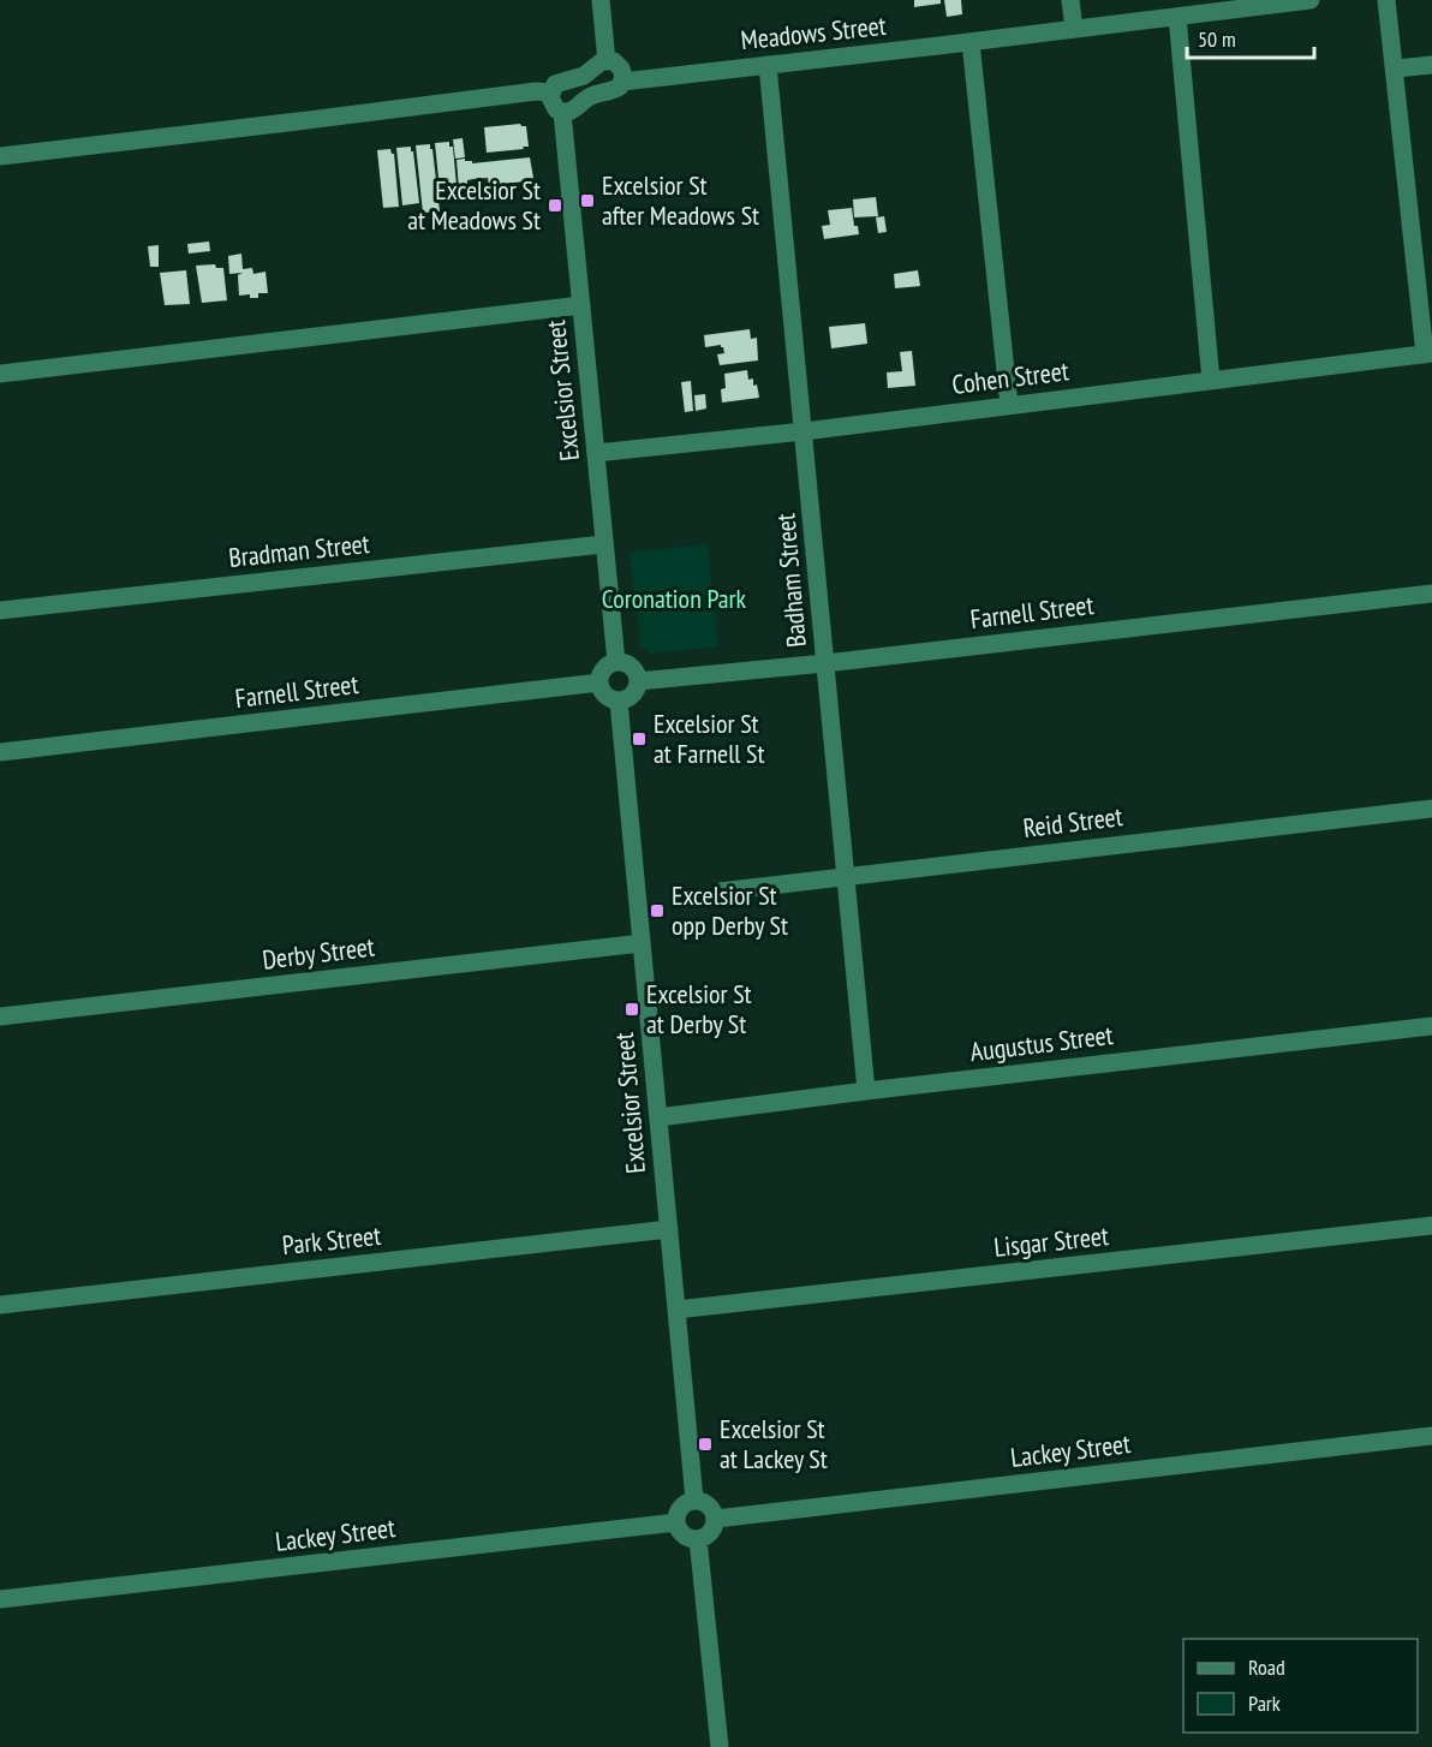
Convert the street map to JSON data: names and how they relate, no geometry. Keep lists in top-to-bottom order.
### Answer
{
  "streets": {
    "street": [
      "Meadows Street",
      "Cohen Street",
      "Excelsior Street",
      "Bradman Street",
      "Badham Street",
      "Farnell Street",
      "Reid Street",
      "Derby Street",
      "Augustus Street",
      "Park Street",
      "Lisgar Street",
      "Lackey Street"
    ]
  },
  "crossings": [
    ["Meadows Street", "Excelsior Street"],
    ["Meadows Street", "Badham Street"],
    ["Cohen Street", "Excelsior Street"],
    ["Cohen Street", "Badham Street"],
    ["Excelsior Street", "Bradman Street"],
    ["Excelsior Street", "Farnell Street"],
    ["Excelsior Street", "Derby Street"],
    ["Excelsior Street", "Augustus Street"],
    ["Excelsior Street", "Park Street"],
    ["Excelsior Street", "Lisgar Street"],
    ["Excelsior Street", "Lackey Street"],
    ["Badham Street", "Farnell Street"],
    ["Badham Street", "Reid Street"],
    ["Badham Street", "Augustus Street"]
  ],
  "parks": ["Coronation Park"],
  "places": {
    "transit": [
      "Excelsior St after Meadows St",
      "Excelsior St at Meadows St",
      "Excelsior St at Farnell St",
      "Excelsior St opp Derby St",
      "Excelsior St at Derby St",
      "Excelsior St at Lackey St"
    ]
  },
  "legend": ["Road", "Park"],
  "scale_bar": "50 m"
}
